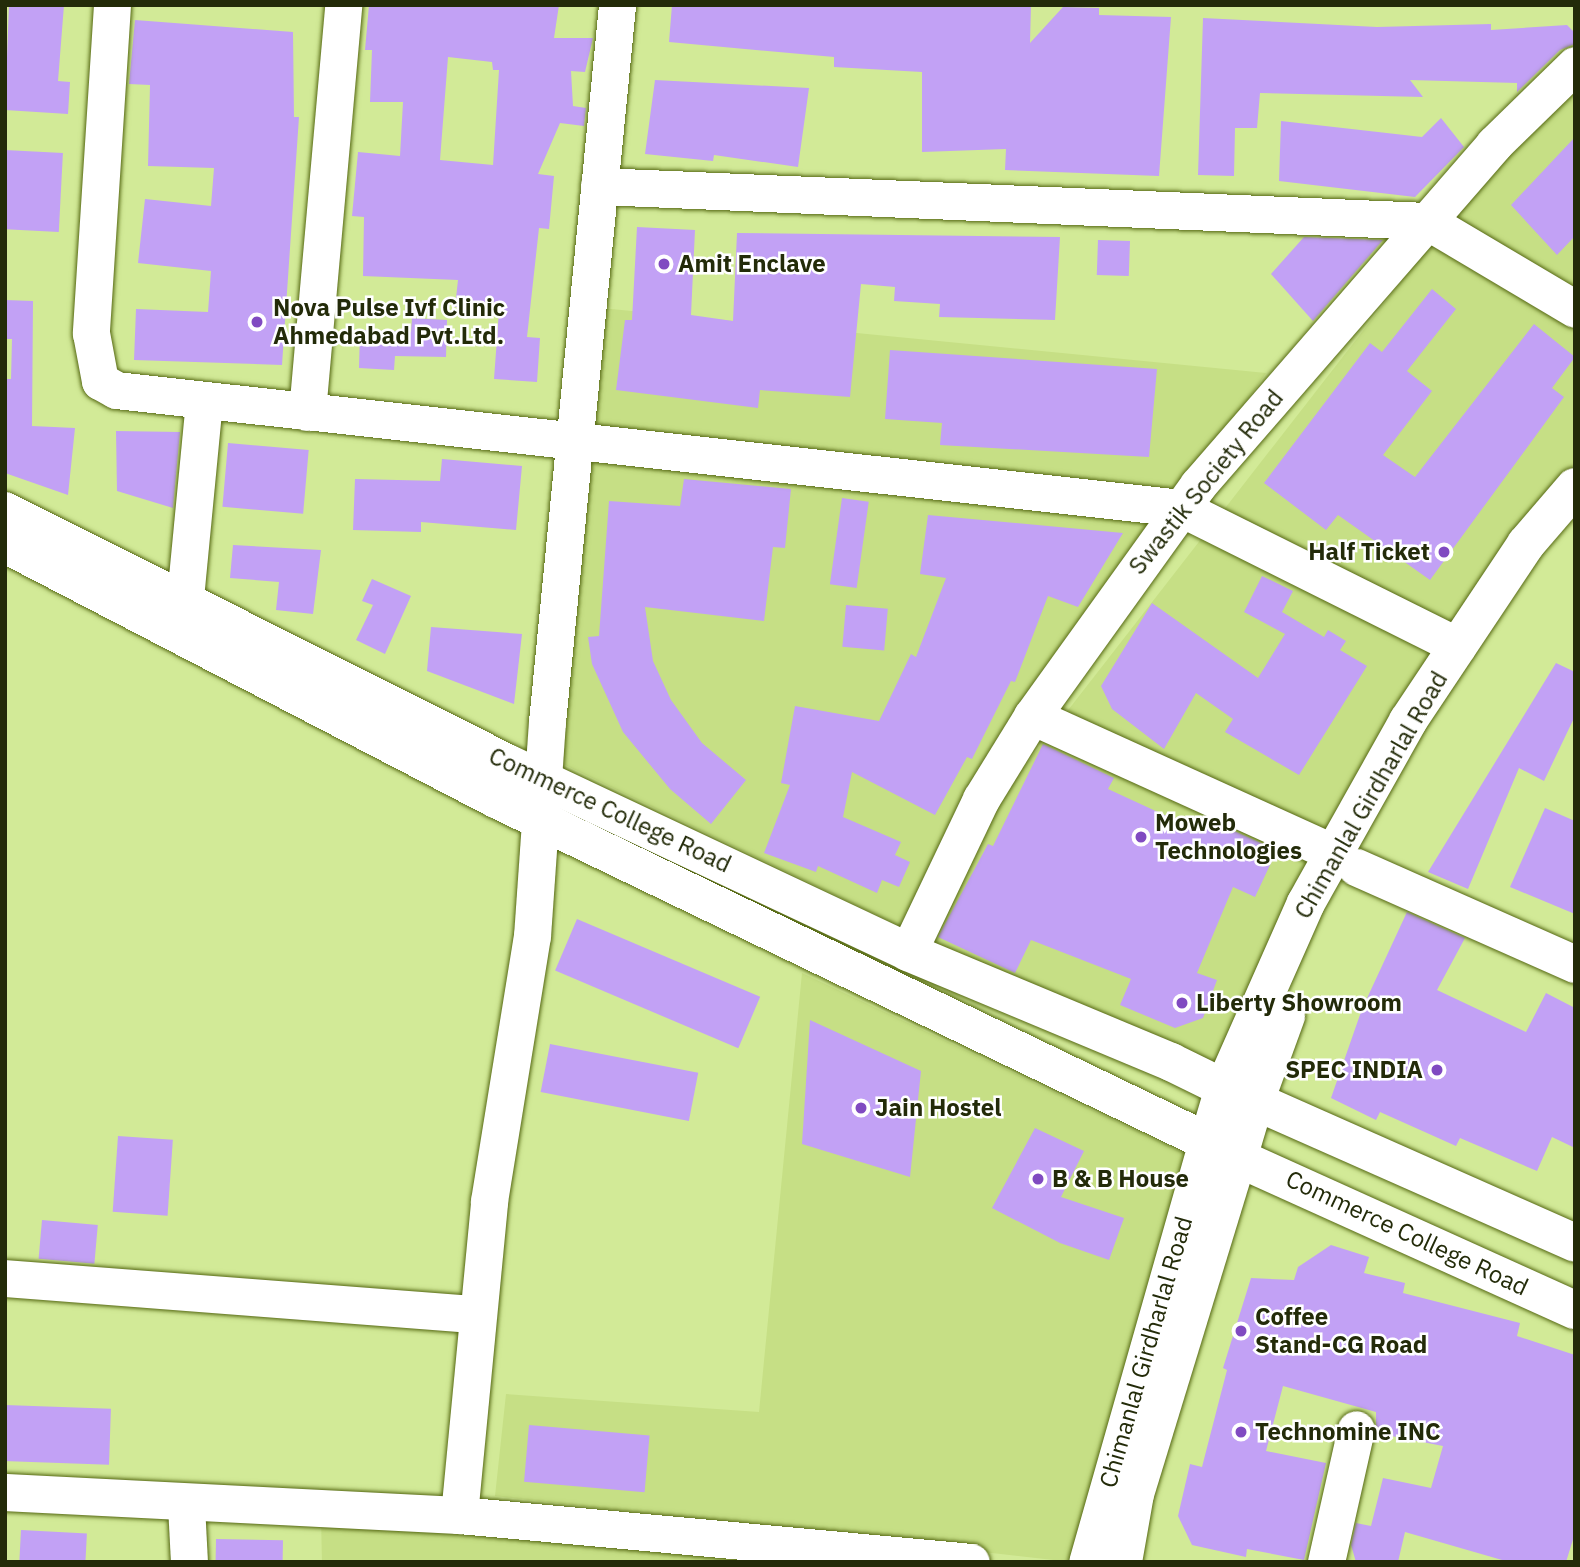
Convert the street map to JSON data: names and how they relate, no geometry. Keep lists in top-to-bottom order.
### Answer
{
  "streets": {
    "main road": ["Chimanlal Girdharlal Road", "Commerce College Road"],
    "street": ["Swastik Society Road"]
  },
  "crossings": [
    ["Swastik Society Road", "Commerce College Road"],
    ["Chimanlal Girdharlal Road", "Commerce College Road"]
  ],
  "places": [
    "Amit Enclave",
    "Nova Pulse Ivf Clinic Ahmedabad Pvt.Ltd.",
    "Half Ticket",
    "Moweb Technologies",
    "Liberty Showroom",
    "SPEC INDIA",
    "Jain Hostel",
    "B & B House",
    "Coffee Stand-CG Road",
    "Technomine INC"
  ]
}
